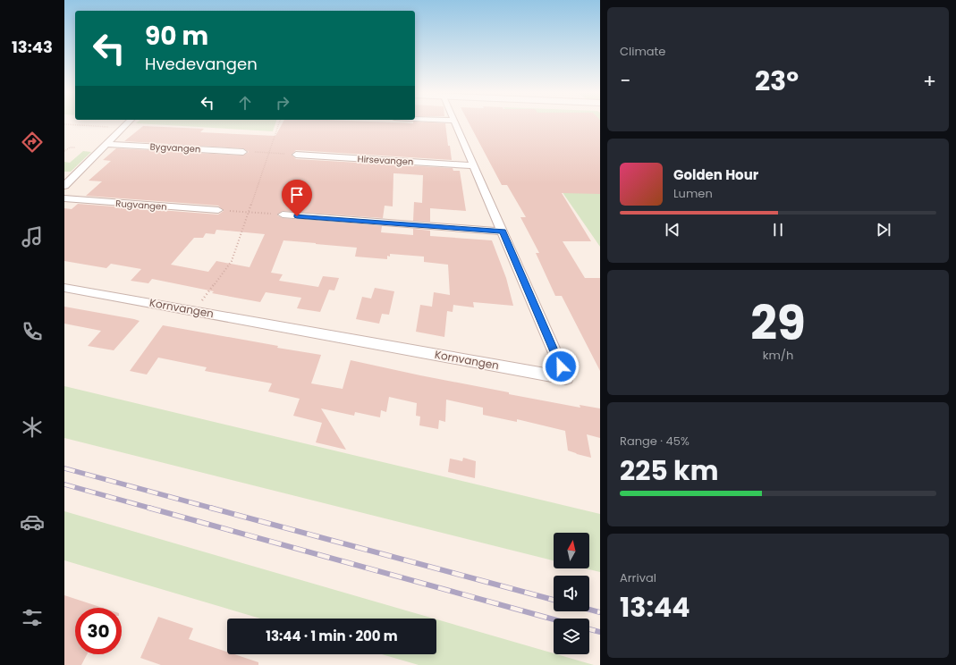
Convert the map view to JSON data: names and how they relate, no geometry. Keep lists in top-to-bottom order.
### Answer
{
  "streets": {
    "street": [
      "Bygvangen",
      "Hirsevangen",
      "Rugvangen",
      "Kornvangen"
    ]
  },
  "crossings": [
    ["Hirsevangen", "Kornvangen"]
  ],
  "north": "top",
  "page": {
    "tabs": "13:43",
    "tile": [
      "Climate",
      ["29", "km/h"],
      ["Range · 45%", "225 km"],
      ["Arrival", "13:44"]
    ],
    "turn": ["90 m", "Hvedevangen"],
    "heat": ["−", "23°", "+"],
    "song": ["Golden Hour", "Lumen"],
    "limit": "30",
    "trip": "13:44 · 1 min · 200 m"
  }
}
